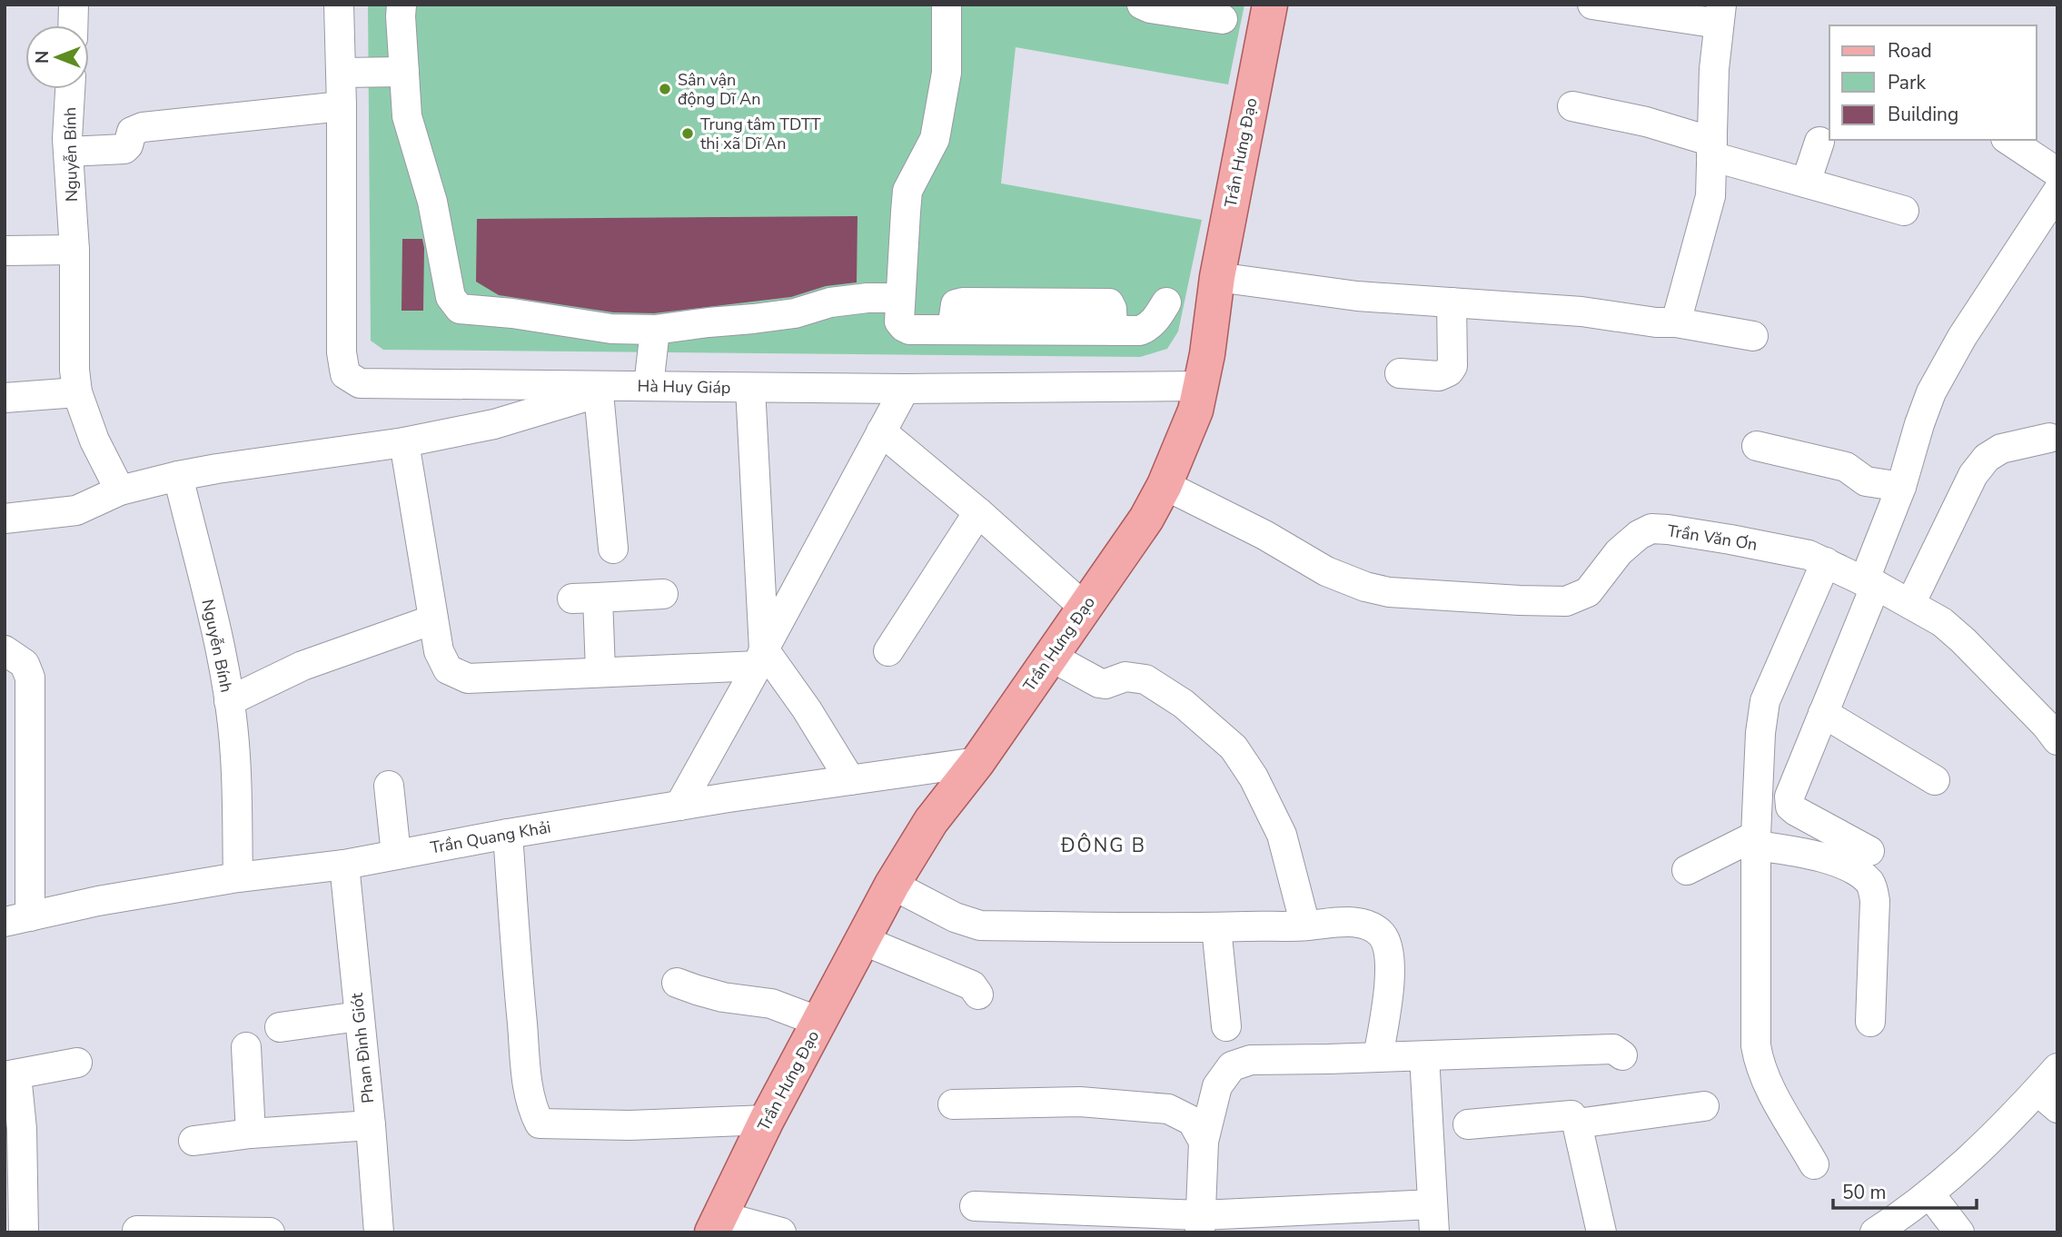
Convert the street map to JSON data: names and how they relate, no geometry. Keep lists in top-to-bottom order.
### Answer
{
  "streets": {
    "main road": ["Trần Hưng Đạo"],
    "street": [
      "Nguyễn Bính",
      "Hà Huy Giáp",
      "Trần Văn Ơn",
      "Trần Quang Khải",
      "Phan Đình Giót"
    ]
  },
  "crossings": [
    ["Trần Hưng Đạo", "Hà Huy Giáp"],
    ["Trần Hưng Đạo", "Trần Văn Ơn"],
    ["Trần Hưng Đạo", "Trần Quang Khải"],
    ["Nguyễn Bính", "Hà Huy Giáp"],
    ["Nguyễn Bính", "Trần Quang Khải"],
    ["Trần Quang Khải", "Phan Đình Giót"]
  ],
  "districts": ["ĐÔNG B"],
  "places": ["Sân vận động Dĩ An", "Trung tâm TDTT thị xã Dĩ An"],
  "legend": ["Road", "Park", "Building"],
  "scale_bar": "50 m",
  "north": "left"
}
